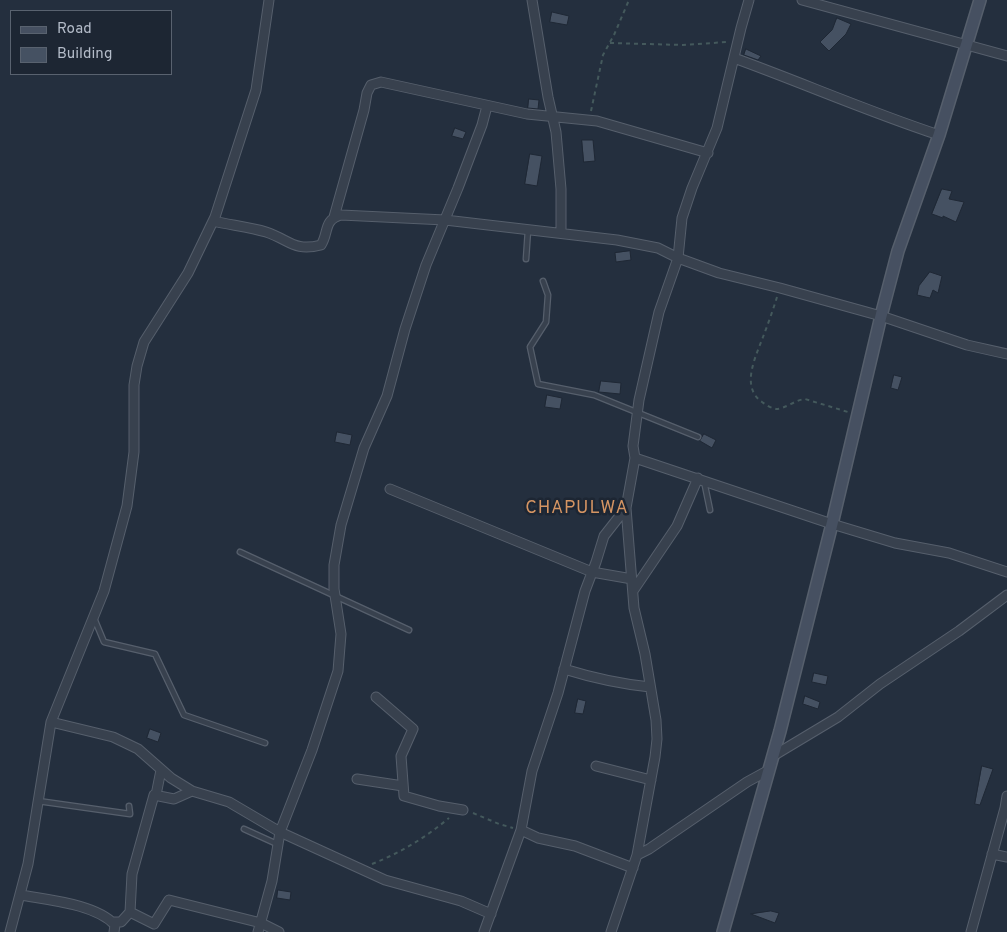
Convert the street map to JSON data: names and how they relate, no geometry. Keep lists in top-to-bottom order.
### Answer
{
  "districts": ["CHAPULWA"],
  "legend": ["Road", "Building"]
}
